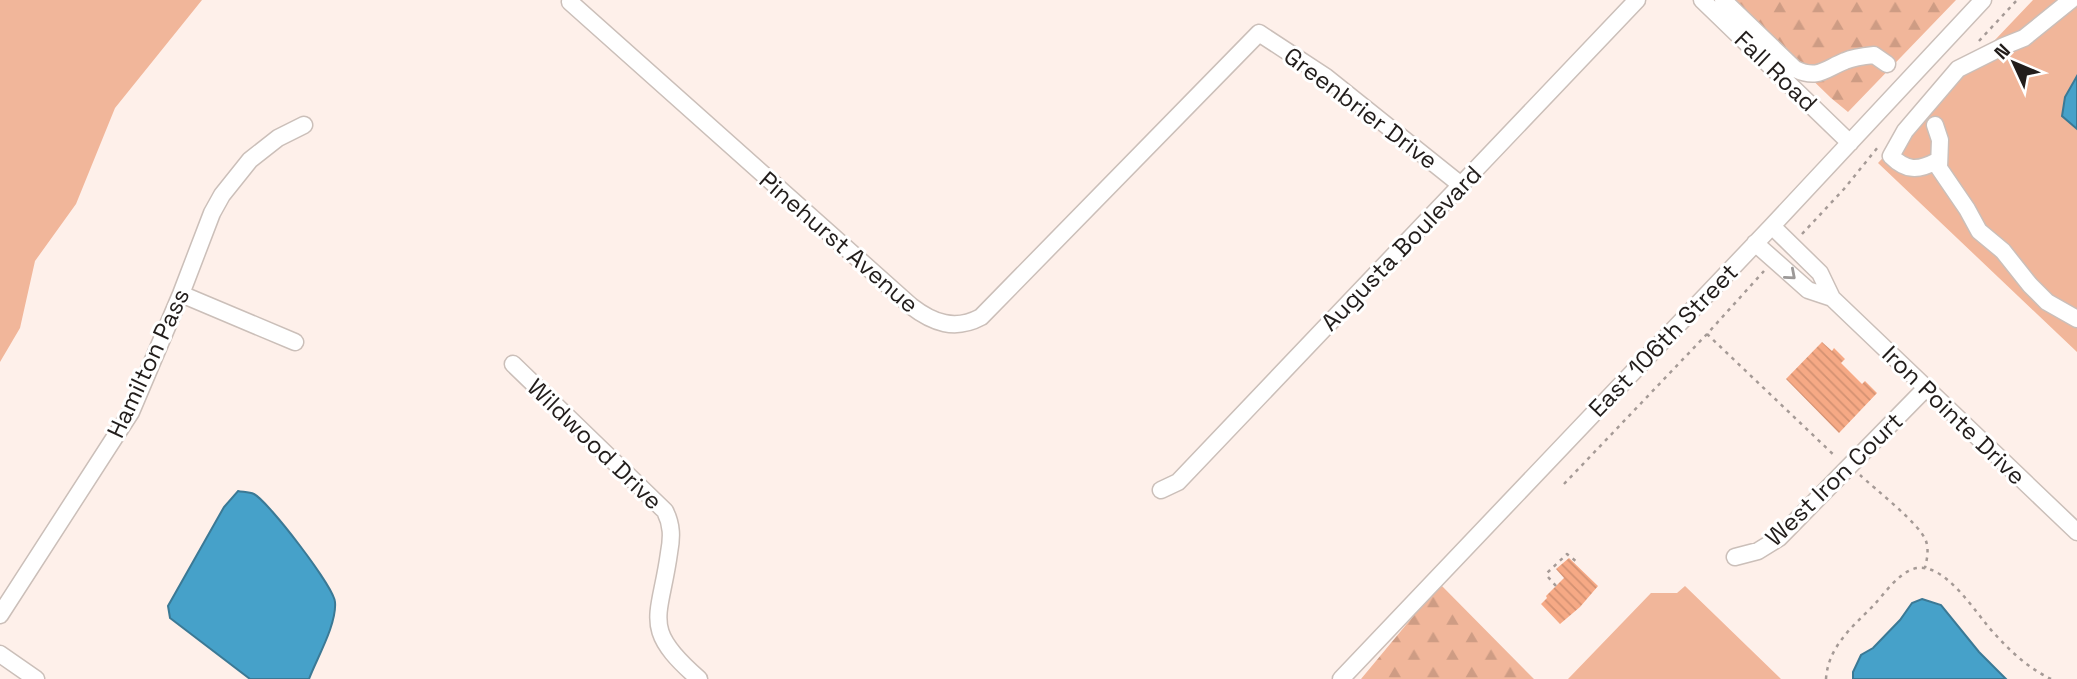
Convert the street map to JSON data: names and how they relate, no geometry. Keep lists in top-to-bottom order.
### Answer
{
  "streets": {
    "street": [
      "Fall Road",
      "Greenbrier Drive",
      "Pinehurst Avenue",
      "Augusta Boulevard",
      "East 106th Street",
      "Hamilton Pass",
      "Iron Pointe Drive",
      "Wildwood Drive",
      "West Iron Court"
    ]
  },
  "crossings": [
    ["Fall Road", "East 106th Street"],
    ["Greenbrier Drive", "Pinehurst Avenue"],
    ["Greenbrier Drive", "Augusta Boulevard"],
    ["East 106th Street", "Iron Pointe Drive"],
    ["Iron Pointe Drive", "West Iron Court"]
  ],
  "north": "top left"
}
